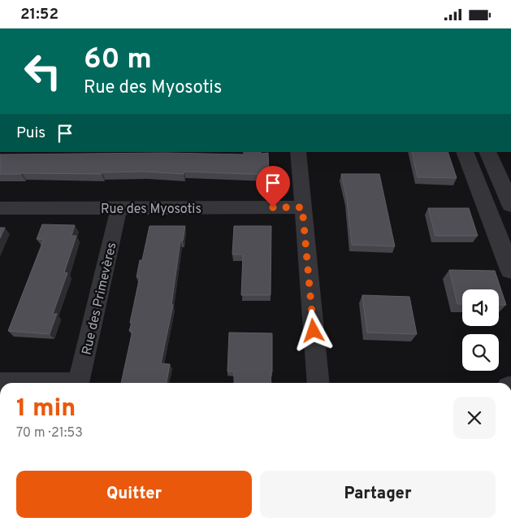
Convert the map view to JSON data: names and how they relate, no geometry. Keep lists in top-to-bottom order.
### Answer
{
  "streets": {
    "street": ["Rue des Myosotis", "Rue des Primevères"]
  },
  "crossings": [
    ["Rue des Myosotis", "Rue des Primevères"]
  ],
  "page": {
    "status": "21:52",
    "turn": ["60 m", "Rue des Myosotis"],
    "then": "Puis",
    "heading": ["1 min", "70 m · 21:53"],
    "buttons": ["Quitter", "Partager"]
  }
}
